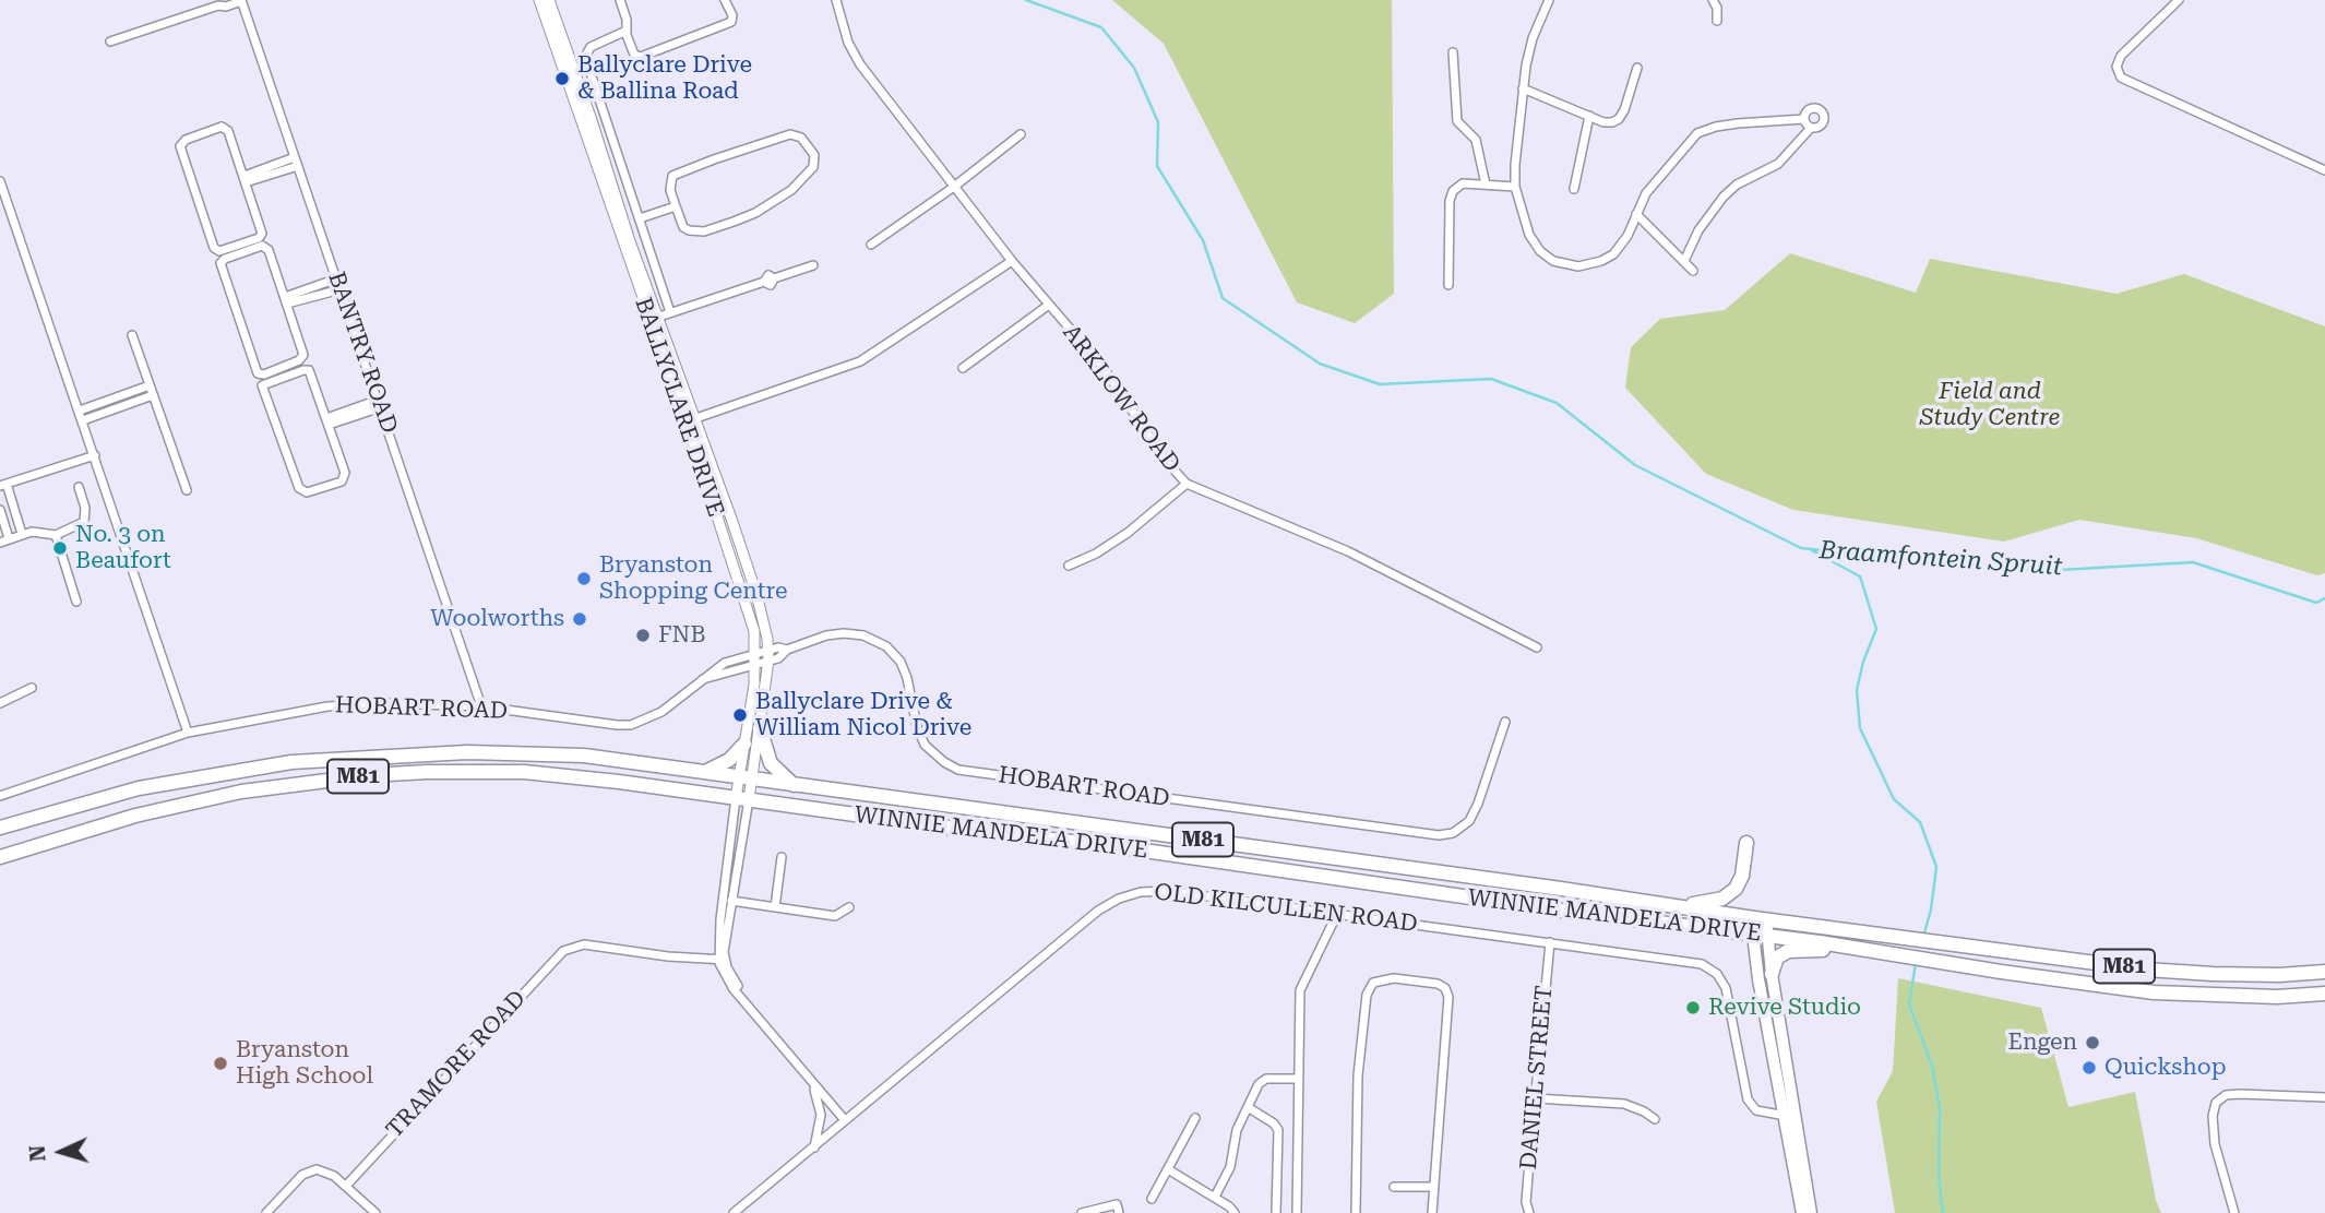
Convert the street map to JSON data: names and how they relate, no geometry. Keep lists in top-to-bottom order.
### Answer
{
  "streets": {
    "main road": ["M81", "WINNIE MANDELA DRIVE"],
    "street": [
      "BANTRY ROAD",
      "ARKLOW ROAD",
      "BALLYCLARE DRIVE",
      "HOBART ROAD",
      "OLD KILCULLEN ROAD",
      "TRAMORE ROAD",
      "DANIEL STREET"
    ]
  },
  "crossings": [
    ["BANTRY ROAD", "HOBART ROAD"],
    ["BALLYCLARE DRIVE", "HOBART ROAD"],
    ["BALLYCLARE DRIVE", "WINNIE MANDELA DRIVE"],
    ["BALLYCLARE DRIVE", "TRAMORE ROAD"],
    ["OLD KILCULLEN ROAD", "DANIEL STREET"]
  ],
  "water": ["Braamfontein Spruit"],
  "parks": ["Field and Study Centre"],
  "places": [
    "Ballyclare Drive & Ballina Road",
    "No. 3 on Beaufort",
    "Bryanston Shopping Centre",
    "Woolworths",
    "FNB",
    "Ballyclare Drive & William Nicol Drive",
    "Revive Studio",
    "Engen",
    "Bryanston High School",
    "Quickshop"
  ],
  "north": "left"
}
